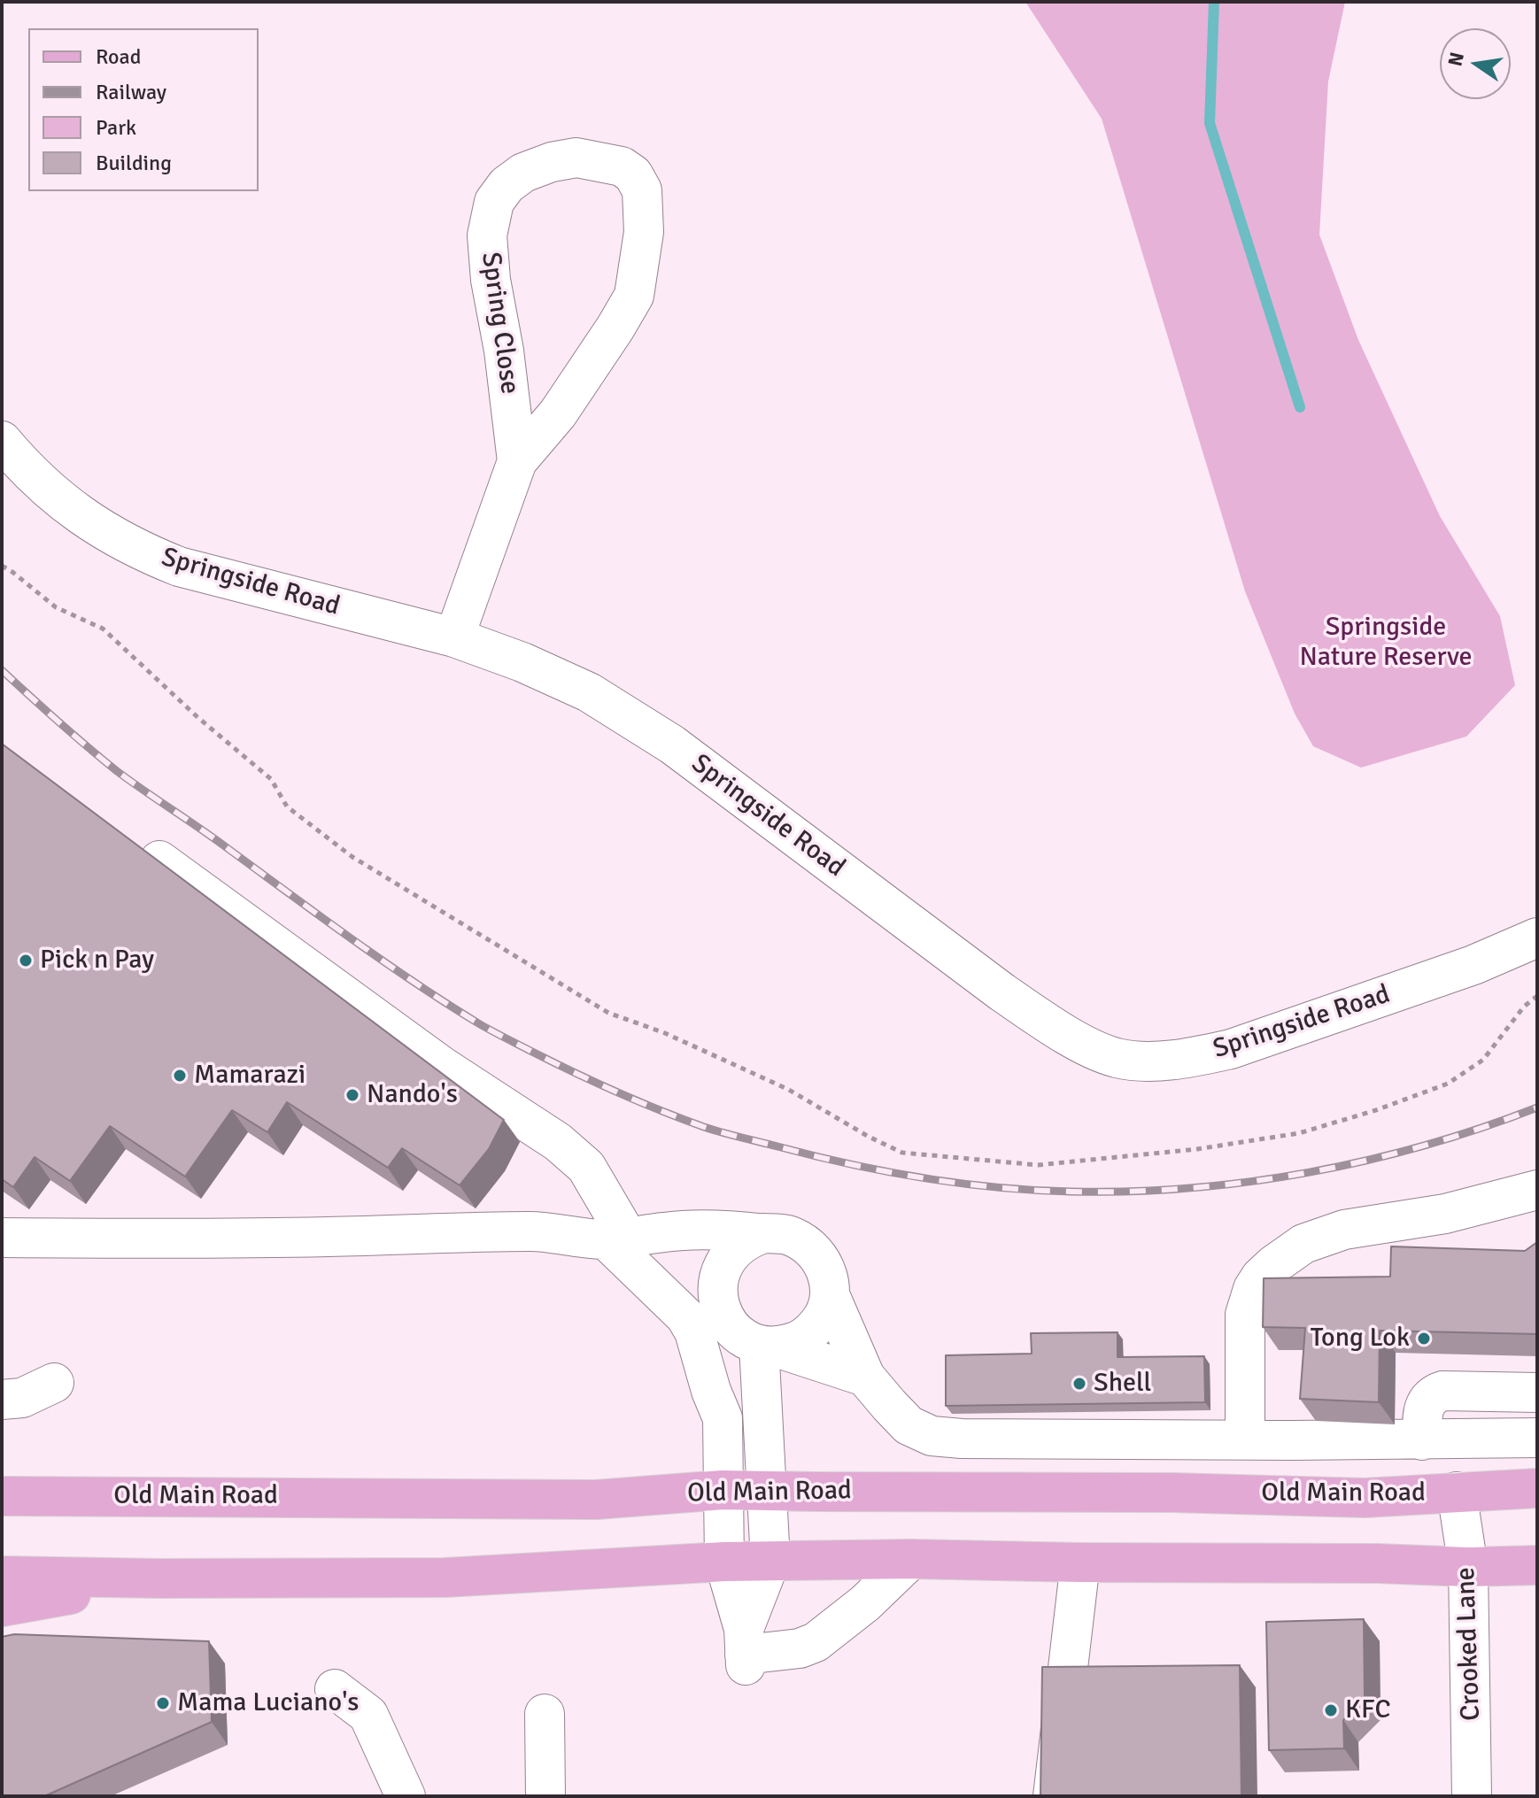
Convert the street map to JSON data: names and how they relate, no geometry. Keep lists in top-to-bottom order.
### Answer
{
  "streets": {
    "main road": ["Old Main Road"],
    "street": ["Spring Close", "Springside Road", "Crooked Lane"]
  },
  "crossings": [
    ["Spring Close", "Springside Road"],
    ["Old Main Road", "Crooked Lane"]
  ],
  "parks": ["Springside Nature Reserve"],
  "places": [
    "Pick n Pay",
    "Mamarazi",
    "Nando's",
    "Tong Lok",
    "Shell",
    "Mama Luciano's",
    "KFC"
  ],
  "legend": [
    "Road",
    "Railway",
    "Park",
    "Building"
  ],
  "north": "left"
}
